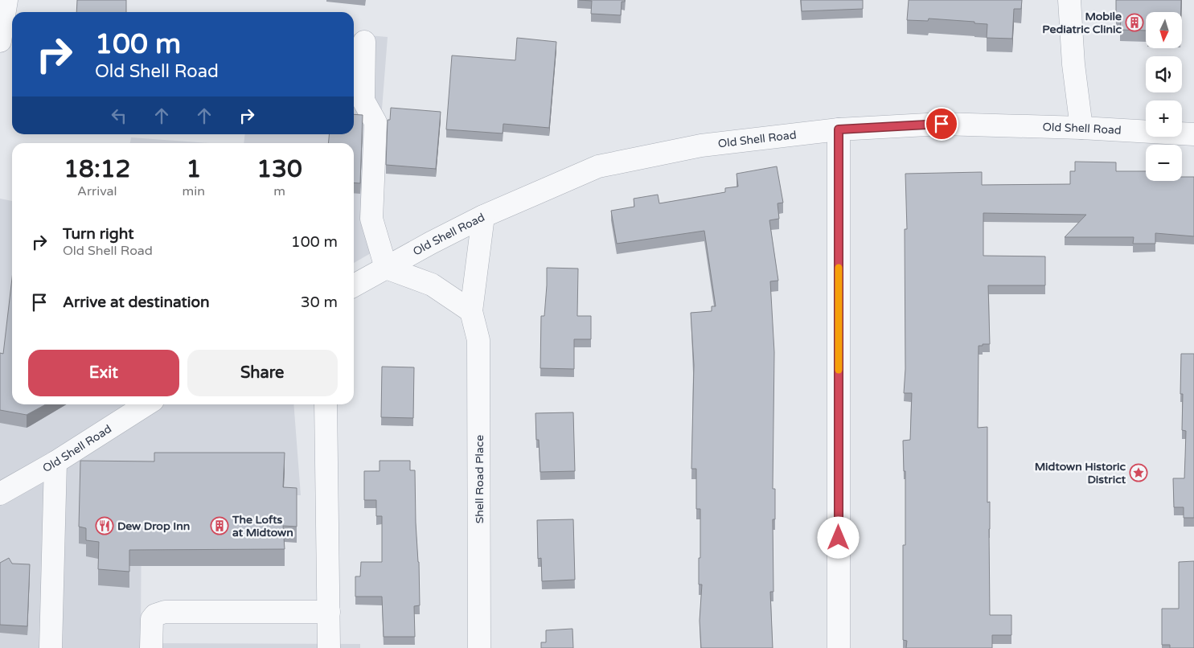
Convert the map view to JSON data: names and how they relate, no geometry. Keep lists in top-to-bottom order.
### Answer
{
  "streets": {
    "street": ["Old Shell Road", "Shell Road Place"]
  },
  "crossings": [
    ["Old Shell Road", "Shell Road Place"]
  ],
  "places": {
    "building": ["Mobile Pediatric Clinic", "The Lofts at Midtown"],
    "place": ["Midtown Historic District"],
    "restaurant": ["Dew Drop Inn"]
  },
  "north": "bottom",
  "page": {
    "map_buttons": ["+", "−"],
    "turn": ["100 m", "Old Shell Road"],
    "eta": [
      "18:12",
      "Arrival",
      "1",
      "min",
      "130",
      "m"
    ],
    "list": [
      {
        "name": "Turn right",
        "note": "Old Shell Road",
        "value": "100 m"
      },
      {
        "name": "Arrive at destination",
        "value": "30 m"
      }
    ],
    "buttons": ["Exit", "Share"]
  }
}
